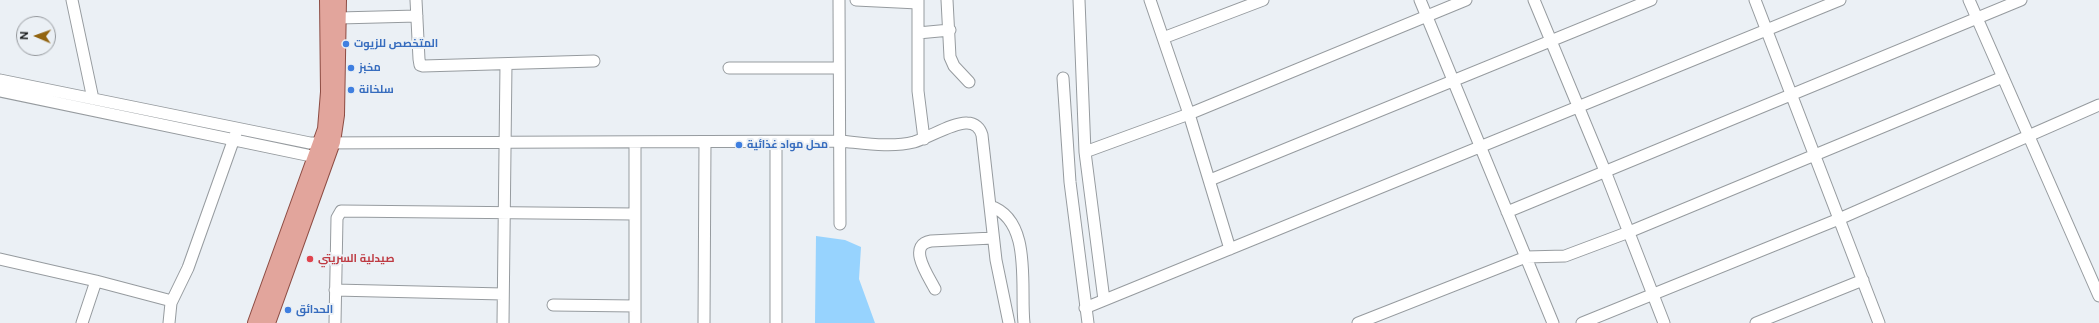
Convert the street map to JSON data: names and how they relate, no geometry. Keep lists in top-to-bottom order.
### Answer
{
  "places": [
    "المتخصص للزيوت",
    "مخبز",
    "سلخانة",
    "محل مواد غذائية",
    "صيدلية السريتي",
    "الحدائق"
  ],
  "north": "left"
}
